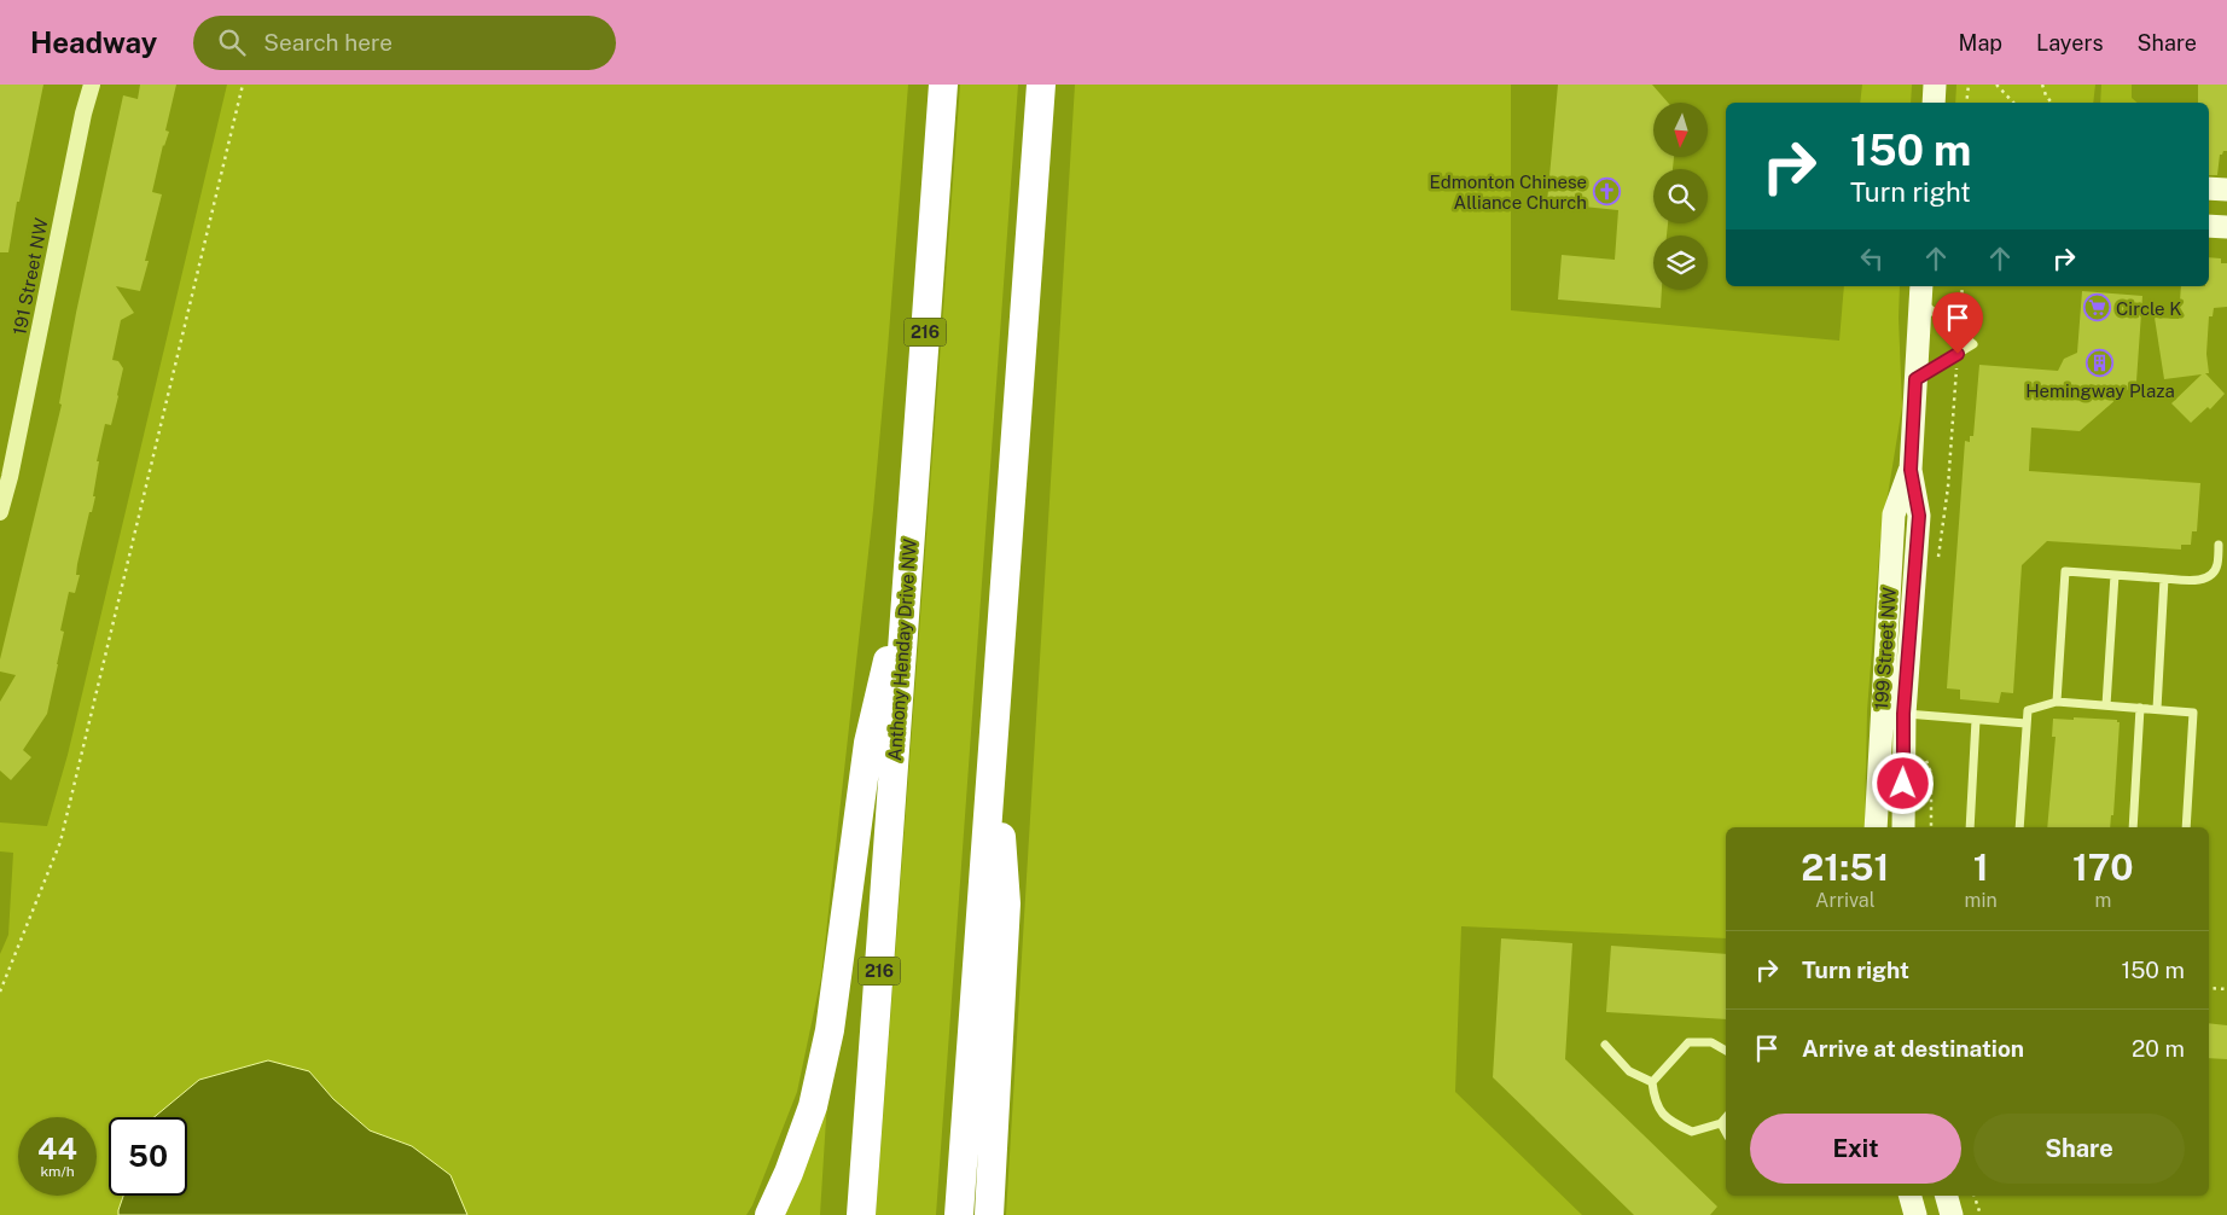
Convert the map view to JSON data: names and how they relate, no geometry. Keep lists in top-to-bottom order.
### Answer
{
  "streets": {
    "highway": ["216", "Anthony Henday Drive NW"],
    "main road": ["199 Street NW"],
    "street": ["191 Street NW"]
  },
  "places": {
    "church": ["Edmonton Chinese Alliance Church"],
    "supermarket": ["Circle K"],
    "building": ["Hemingway Plaza"]
  },
  "north": "bottom",
  "page": {
    "header": "Headway",
    "search": "Search here",
    "nav": ["Map", "Layers", "Share"],
    "turn": ["150 m", "Turn right"],
    "eta": [
      "21:51",
      "Arrival",
      "1",
      "min",
      "170",
      "m"
    ],
    "list": [
      {
        "name": "Turn right",
        "value": "150 m"
      },
      {
        "name": "Arrive at destination",
        "value": "20 m"
      }
    ],
    "buttons": ["Exit", "Share"],
    "speed": "44 km/h",
    "limit": "50"
  }
}
